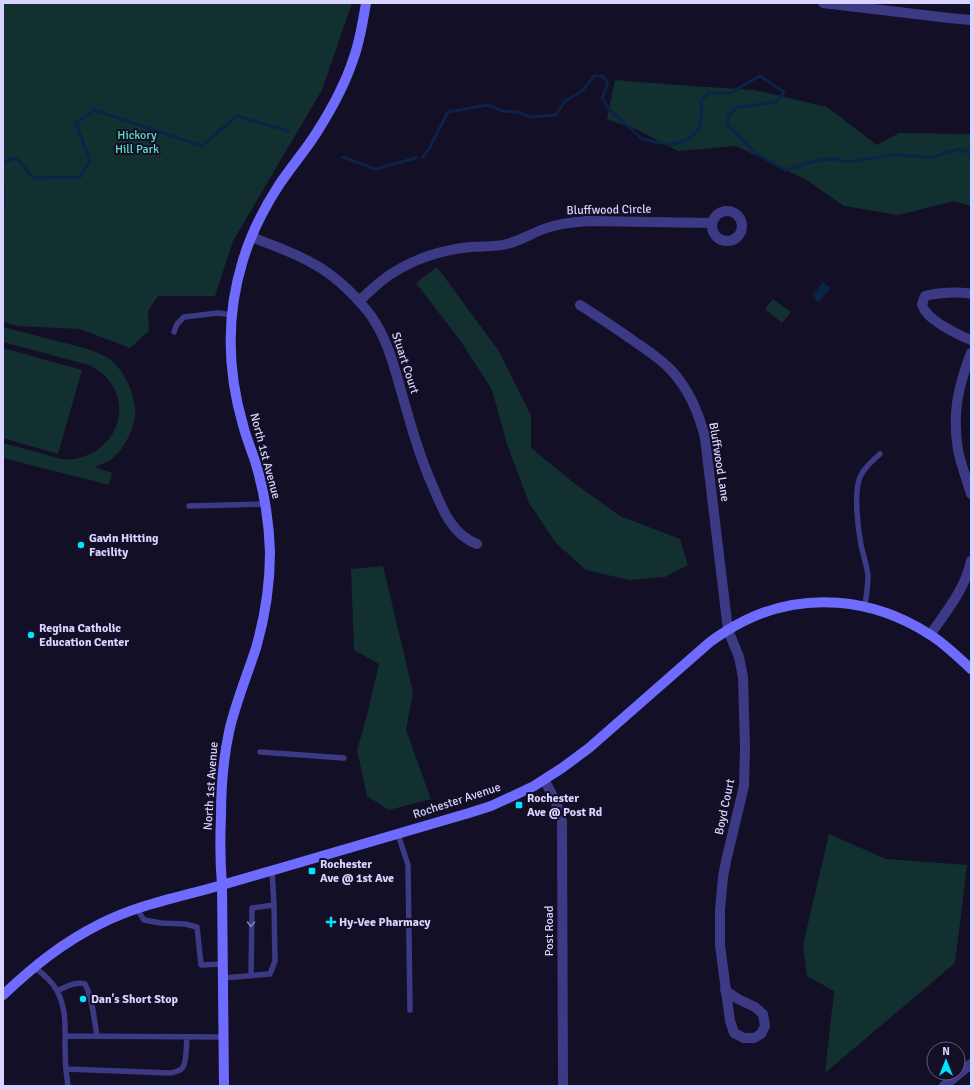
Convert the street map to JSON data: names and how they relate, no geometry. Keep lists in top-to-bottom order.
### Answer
{
  "streets": {
    "main road": ["North 1st Avenue", "Rochester Avenue"],
    "street": [
      "Bluffwood Circle",
      "Stuart Court",
      "Bluffwood Lane",
      "Boyd Court",
      "Post Road"
    ]
  },
  "crossings": [
    ["Bluffwood Circle", "Stuart Court"],
    ["Stuart Court", "North 1st Avenue"],
    ["North 1st Avenue", "Rochester Avenue"],
    ["Bluffwood Lane", "Rochester Avenue"],
    ["Bluffwood Lane", "Boyd Court"],
    ["Rochester Avenue", "Boyd Court"],
    ["Rochester Avenue", "Post Road"]
  ],
  "parks": ["Hickory Hill Park"],
  "places": {
    "other": ["Gavin Hitting Facility", "Regina Catholic Education Center", "Dan's Short Stop"],
    "transit": ["Rochester Ave @ Post Rd", "Rochester Ave @ 1st Ave"],
    "health": ["Hy-Vee Pharmacy"]
  },
  "north": "top"
}
